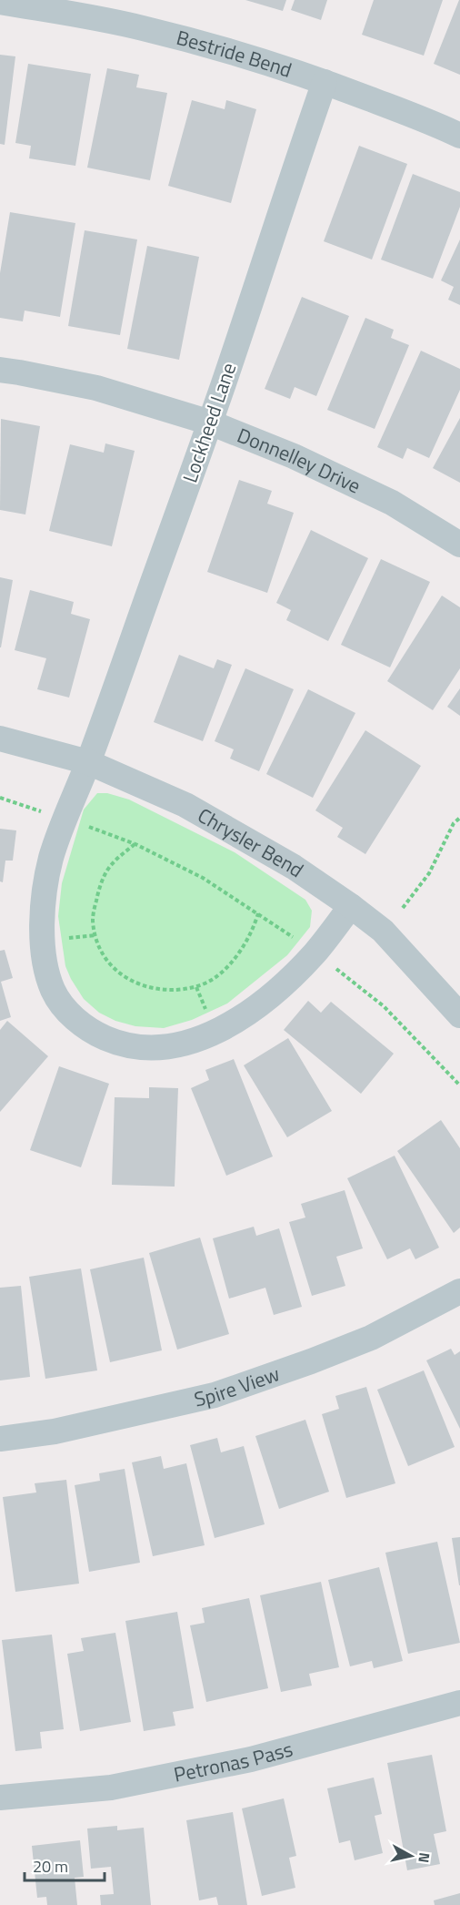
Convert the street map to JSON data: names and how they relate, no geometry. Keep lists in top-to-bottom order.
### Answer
{
  "streets": {
    "street": [
      "Bestride Bend",
      "Lockheed Lane",
      "Donnelley Drive",
      "Chrysler Bend",
      "Spire View",
      "Petronas Pass"
    ]
  },
  "crossings": [
    ["Bestride Bend", "Lockheed Lane"],
    ["Lockheed Lane", "Donnelley Drive"],
    ["Lockheed Lane", "Chrysler Bend"]
  ],
  "scale_bar": "20 m",
  "north": "right"
}
